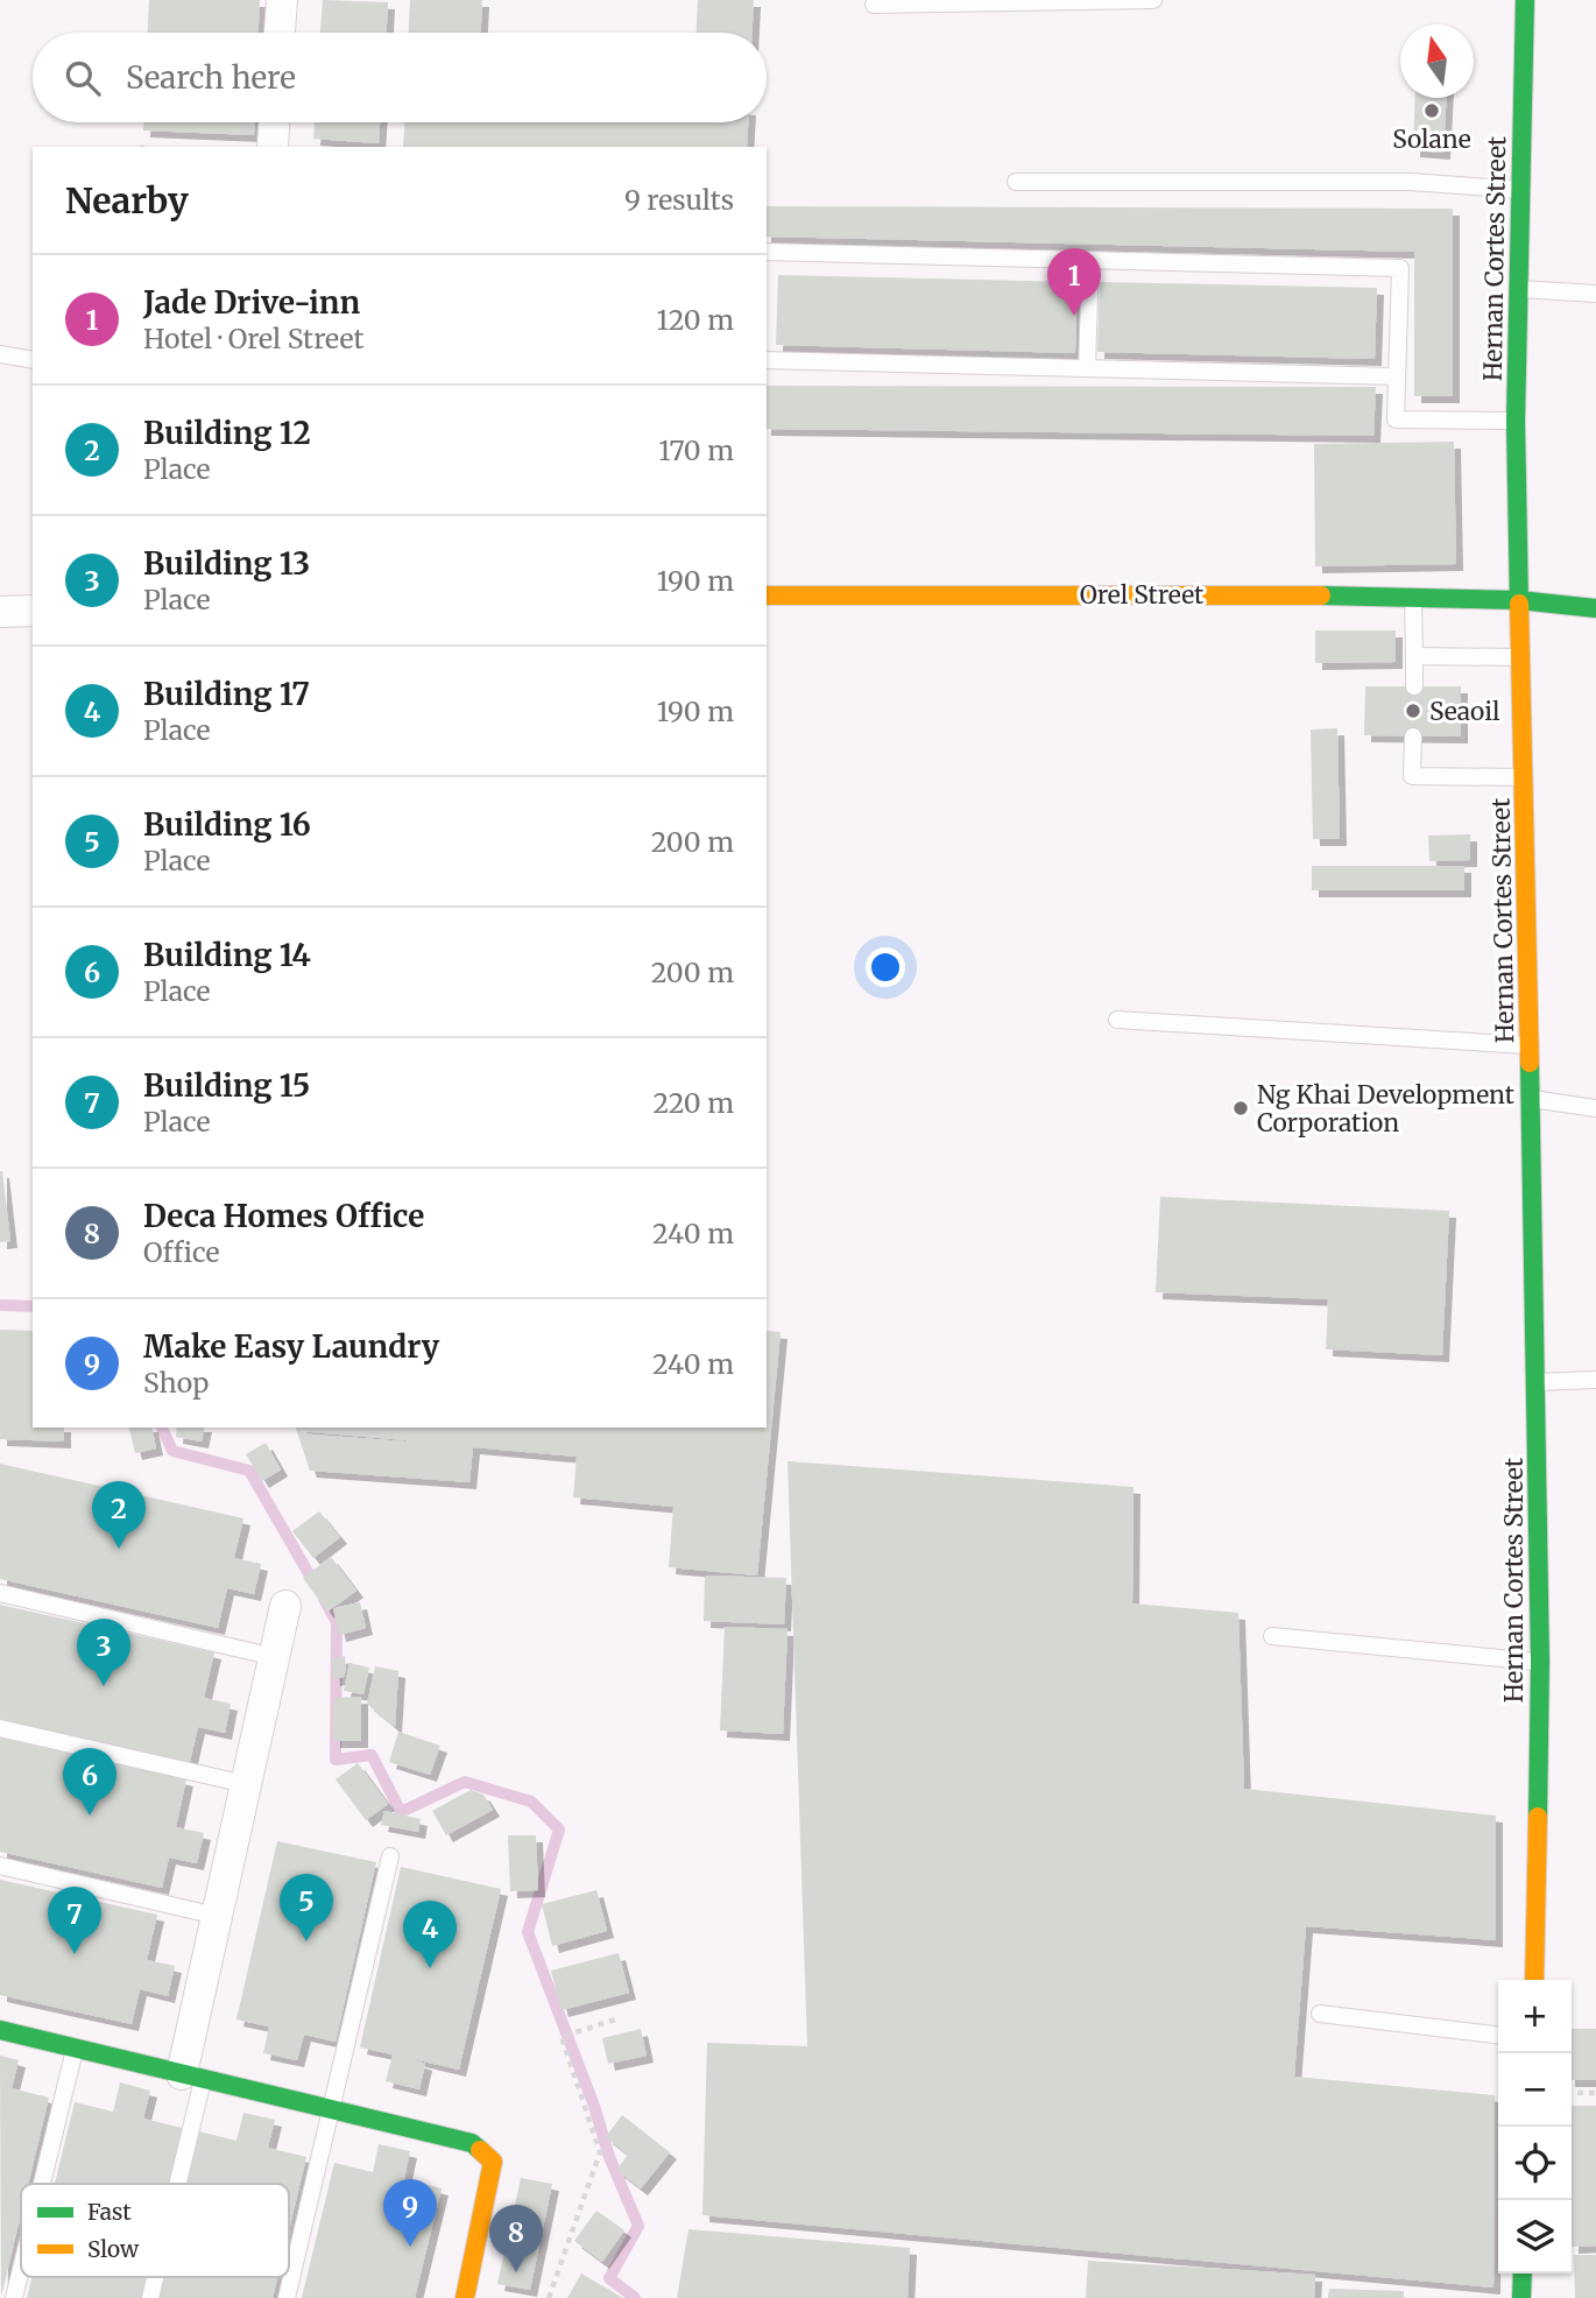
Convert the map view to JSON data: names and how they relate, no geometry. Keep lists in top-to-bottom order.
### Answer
{
  "streets": {
    "main road": ["Hernan Cortes Street", "Orel Street"]
  },
  "crossings": [
    ["Hernan Cortes Street", "Orel Street"]
  ],
  "places": ["Solane", "Seaoil", "Ng Khai Development Corporation"],
  "legend": ["Fast", "Slow"],
  "north": "top",
  "page": {
    "search": "Search here",
    "heading": ["Nearby", "9 results"],
    "pins": [
      "1",
      "2",
      "3",
      "6",
      "5",
      "7",
      "4",
      "9",
      "8"
    ],
    "list": [
      {
        "mark": "1",
        "name": "Jade Drive-inn",
        "note": "Hotel · Orel Street",
        "value": "120 m"
      },
      {
        "mark": "2",
        "name": "Building 12",
        "note": "Place",
        "value": "170 m"
      },
      {
        "mark": "3",
        "name": "Building 13",
        "note": "Place",
        "value": "190 m"
      },
      {
        "mark": "4",
        "name": "Building 17",
        "note": "Place",
        "value": "190 m"
      },
      {
        "mark": "5",
        "name": "Building 16",
        "note": "Place",
        "value": "200 m"
      },
      {
        "mark": "6",
        "name": "Building 14",
        "note": "Place",
        "value": "200 m"
      },
      {
        "mark": "7",
        "name": "Building 15",
        "note": "Place",
        "value": "220 m"
      },
      {
        "mark": "8",
        "name": "Deca Homes Office",
        "note": "Office",
        "value": "240 m"
      },
      {
        "mark": "9",
        "name": "Make Easy Laundry",
        "note": "Shop",
        "value": "240 m"
      }
    ],
    "map_buttons": ["+", "−"]
  }
}
